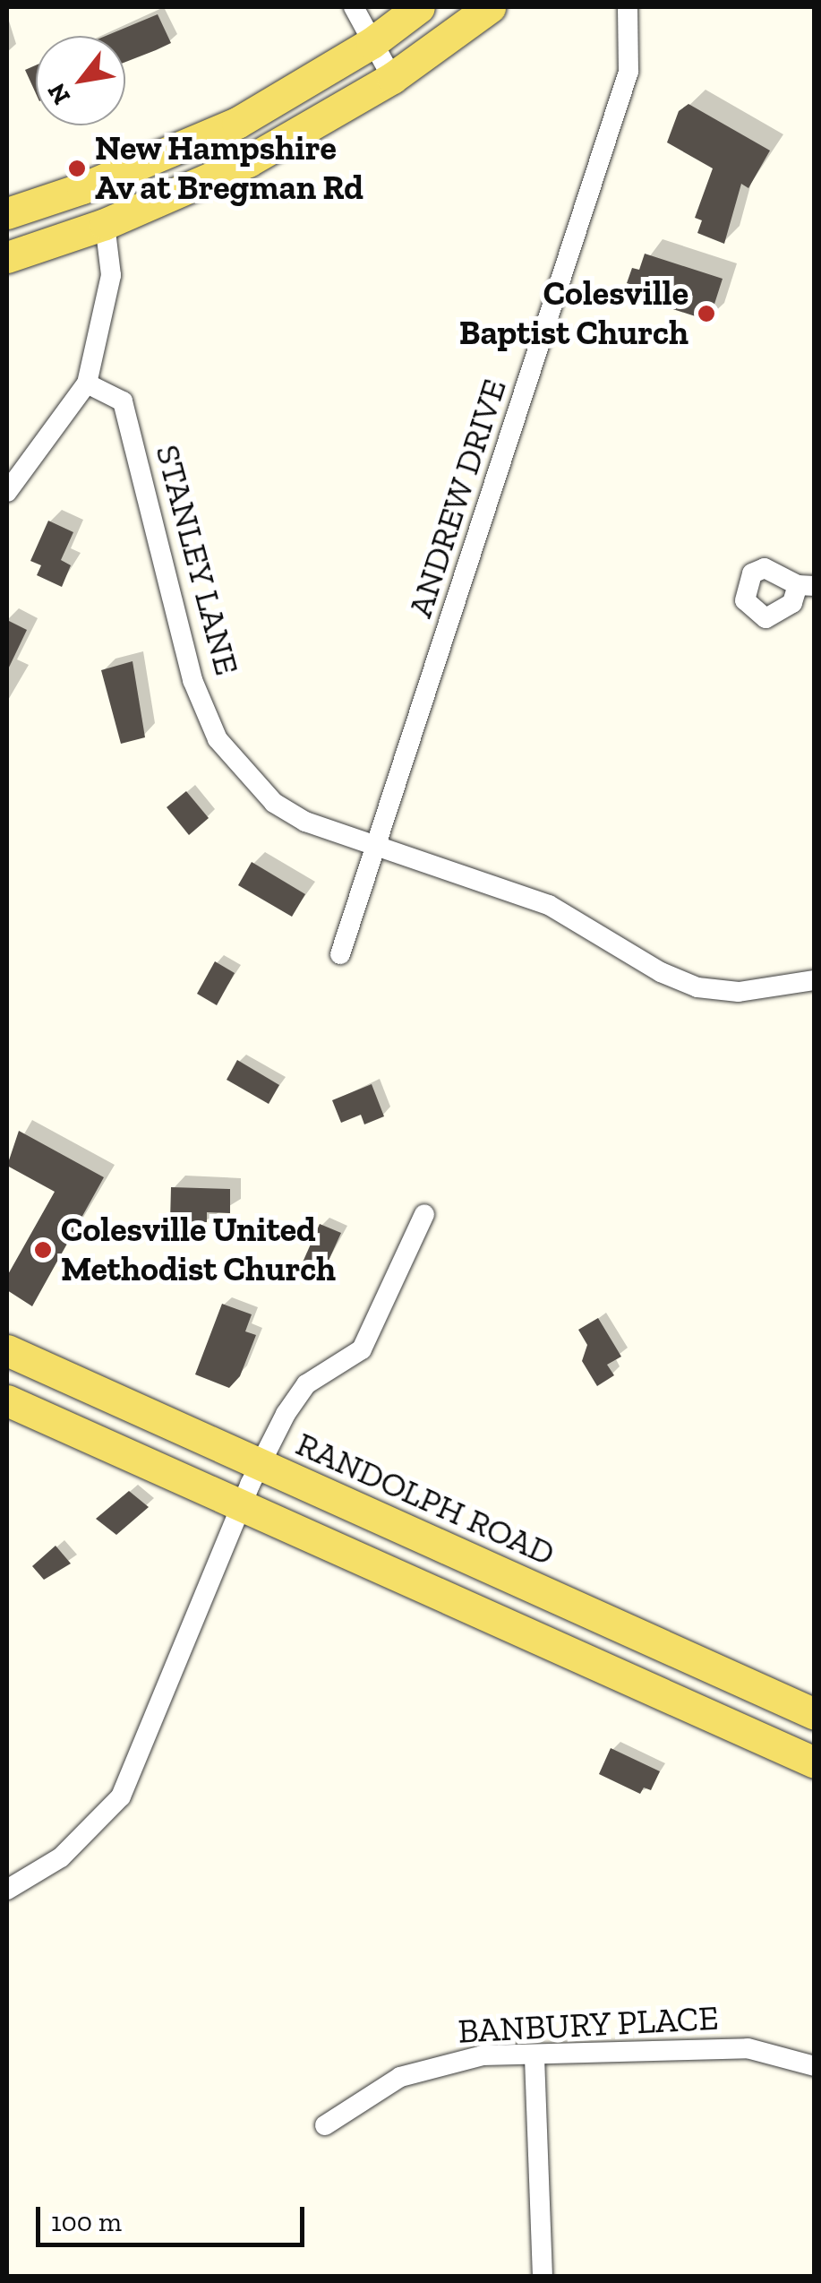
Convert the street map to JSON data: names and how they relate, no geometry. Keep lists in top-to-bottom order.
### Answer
{
  "streets": {
    "main road": ["RANDOLPH ROAD"],
    "street": ["ANDREW DRIVE", "STANLEY LANE", "BANBURY PLACE"]
  },
  "crossings": [
    ["ANDREW DRIVE", "STANLEY LANE"]
  ],
  "places": ["New Hampshire Av at Bregman Rd", "Colesville Baptist Church", "Colesville United Methodist Church"],
  "scale_bar": "100 m",
  "north": "bottom left"
}
